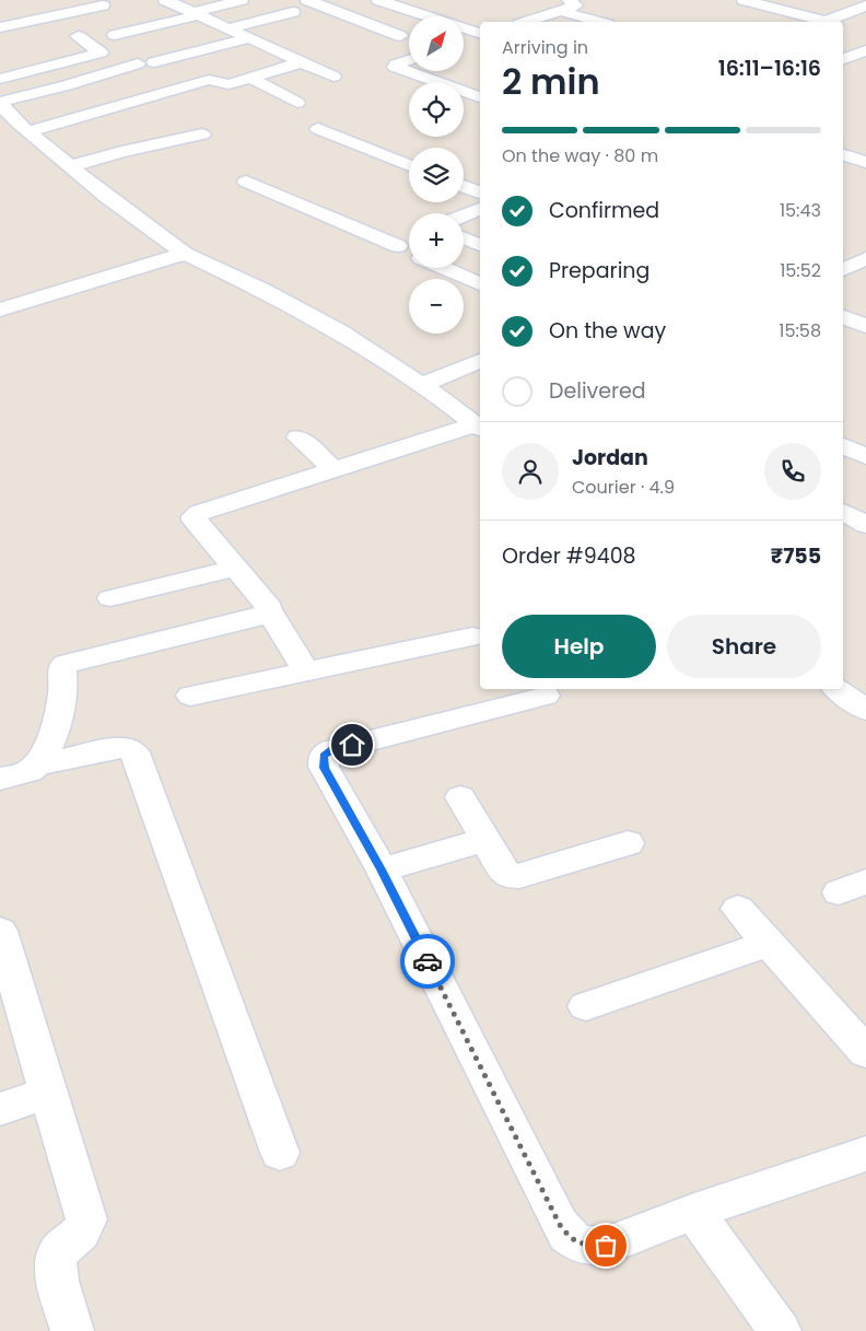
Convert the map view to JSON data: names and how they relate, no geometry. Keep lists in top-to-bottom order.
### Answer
{
  "north": "top right",
  "page": {
    "map_buttons": ["+", "−"],
    "heading": ["2 min", "Arriving in", "16:11–16:16"],
    "panel": [
      "Jordan",
      "Courier · 4.9",
      "Order #9408",
      "₹755"
    ],
    "bar": "On the way · 80 m",
    "list": [
      ["Confirmed", "15:43"],
      ["Preparing", "15:52"],
      ["On the way", "15:58"],
      "Delivered"
    ],
    "buttons": ["Help", "Share"]
  }
}
